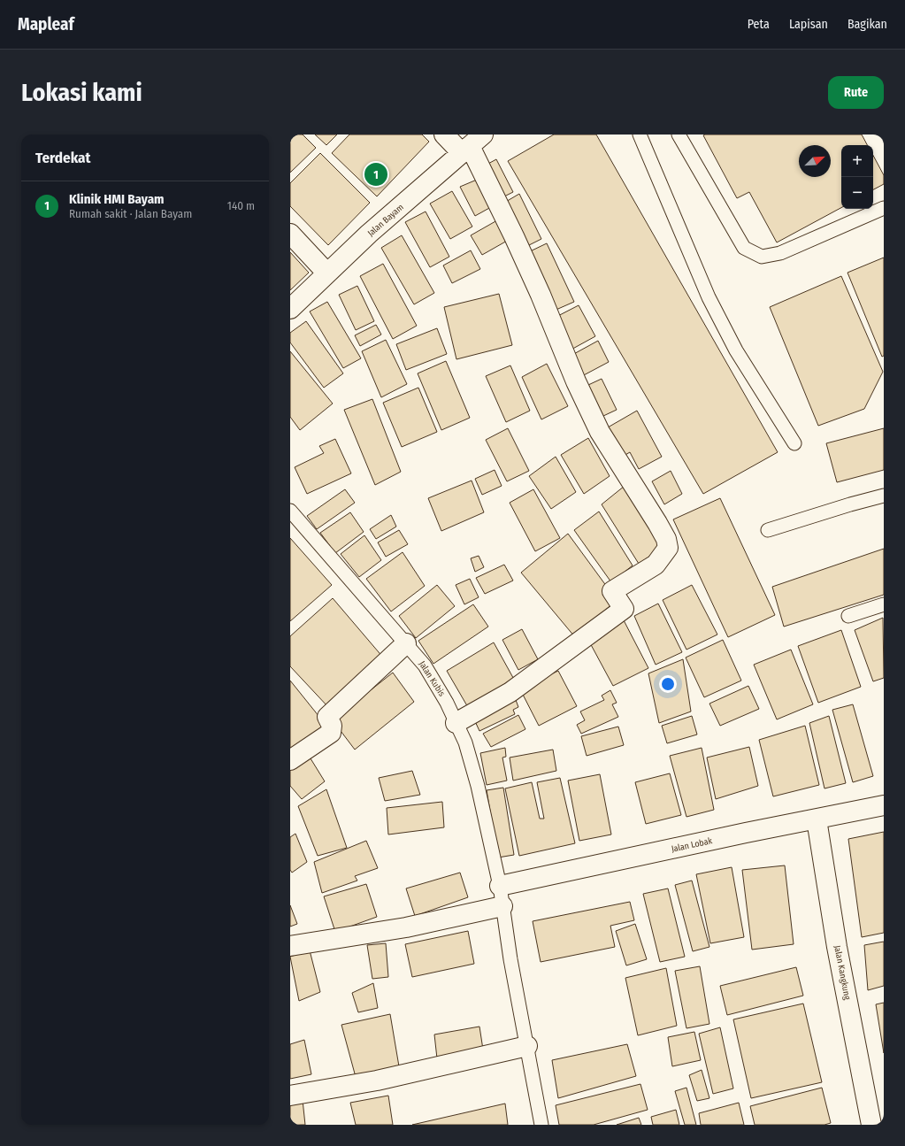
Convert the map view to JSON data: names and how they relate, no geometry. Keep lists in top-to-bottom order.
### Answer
{
  "streets": {
    "street": ["Jalan Bayam", "Jalan Lobak", "Jalan Kangkung"],
    "lane": ["Jalan Kubis"]
  },
  "crossings": [
    ["Jalan Kubis", "Jalan Lobak"],
    ["Jalan Lobak", "Jalan Kangkung"]
  ],
  "north": "top right",
  "page": {
    "header": "Mapleaf",
    "nav": ["Peta", "Lapisan", "Bagikan"],
    "buttons": "Rute",
    "title": "Lokasi kami",
    "heading": "Terdekat",
    "map_buttons": ["+", "−"],
    "pins": "1",
    "list": [
      {
        "mark": "1",
        "name": "Klinik HMI Bayam",
        "note": "Rumah sakit · Jalan Bayam",
        "value": "140 m"
      }
    ]
  }
}
